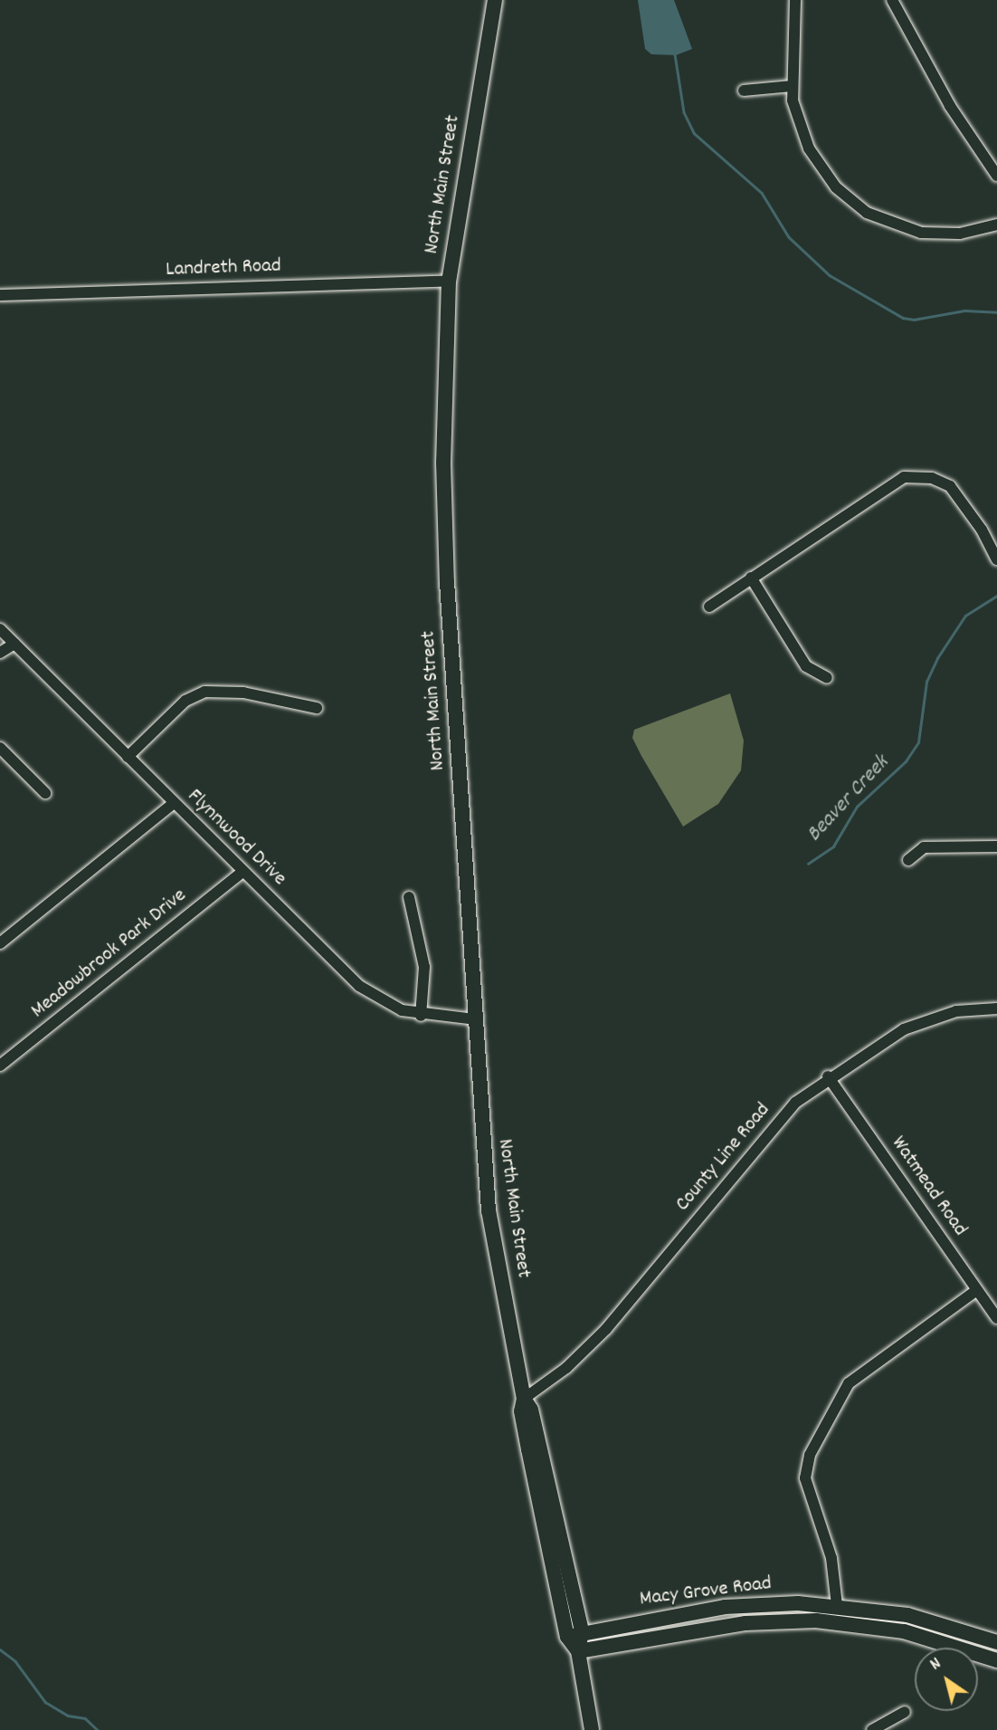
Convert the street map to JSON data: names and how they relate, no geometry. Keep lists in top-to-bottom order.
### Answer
{
  "streets": {
    "main road": ["North Main Street", "Macy Grove Road"],
    "street": [
      "Landreth Road",
      "Flynnwood Drive",
      "Meadowbrook Park Drive",
      "County Line Road",
      "Watmead Road"
    ]
  },
  "crossings": [
    ["North Main Street", "Landreth Road"],
    ["North Main Street", "Flynnwood Drive"],
    ["North Main Street", "County Line Road"],
    ["North Main Street", "Macy Grove Road"],
    ["Flynnwood Drive", "Meadowbrook Park Drive"],
    ["County Line Road", "Watmead Road"]
  ],
  "water": ["Beaver Creek"],
  "north": "top left"
}
